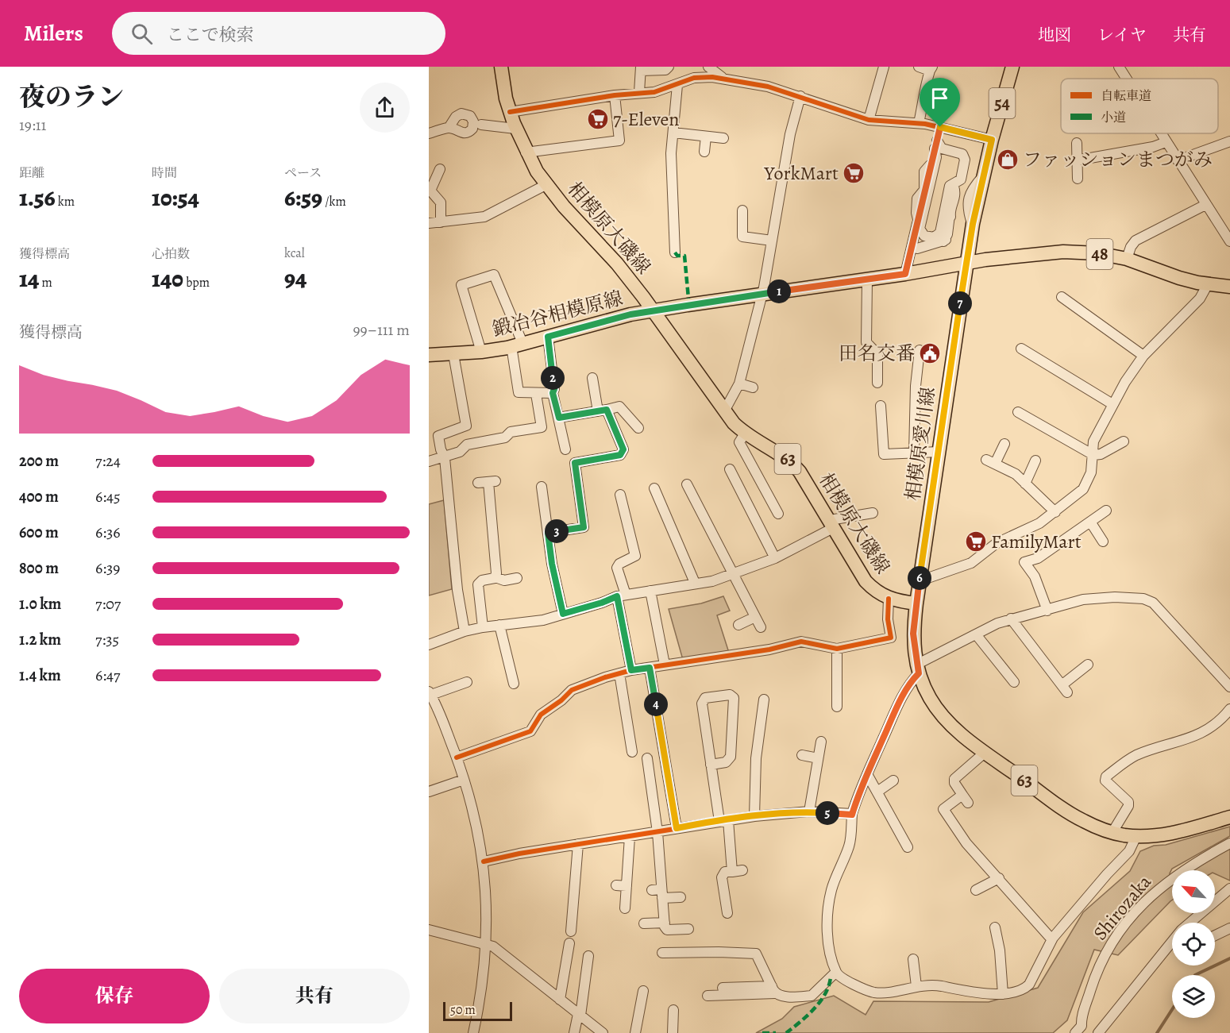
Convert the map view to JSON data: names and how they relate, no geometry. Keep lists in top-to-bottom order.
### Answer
{
  "streets": {
    "main road": [
      "54",
      "相模原大磯線",
      "48",
      "鍛冶谷相模原線",
      "相模原愛川線",
      "63"
    ],
    "street": ["Shirozaka"]
  },
  "crossings": [
    ["相模原大磯線", "鍛冶谷相模原線"],
    ["相模原大磯線", "相模原愛川線"],
    ["相模原大磯線", "63"],
    ["鍛冶谷相模原線", "相模原愛川線"],
    ["相模原愛川線", "63"]
  ],
  "places": {
    "supermarket": ["7-Eleven", "YorkMart", "FamilyMart"],
    "shop": ["ファッションまつがみ"],
    "public building": ["田名交番"]
  },
  "legend": ["自転車道", "小道"],
  "scale_bar": "50 m",
  "north": "top left",
  "page": {
    "header": "Milers",
    "search": "ここで検索",
    "nav": ["地図", "レイヤ", "共有"],
    "heading": ["夜のラン", "19:11"],
    "stats": [
      ["距離", "1.56 km"],
      ["時間", "10:54"],
      ["ペース", "6:59 /km"],
      ["獲得標高", "14 m"],
      ["心拍数", "140 bpm"],
      ["kcal", "94"]
    ],
    "pins": [
      "1",
      "7",
      "2",
      "3",
      "6",
      "4",
      "5"
    ],
    "chart": ["獲得標高", "99–111 m"],
    "list": [
      {
        "name": "200 m",
        "note": "7:24"
      },
      {
        "name": "400 m",
        "note": "6:45"
      },
      {
        "name": "600 m",
        "note": "6:36"
      },
      {
        "name": "800 m",
        "note": "6:39"
      },
      {
        "name": "1.0 km",
        "note": "7:07"
      },
      {
        "name": "1.2 km",
        "note": "7:35"
      },
      {
        "name": "1.4 km",
        "note": "6:47"
      }
    ],
    "buttons": ["保存", "共有"],
    "scale": "50 m"
  }
}
